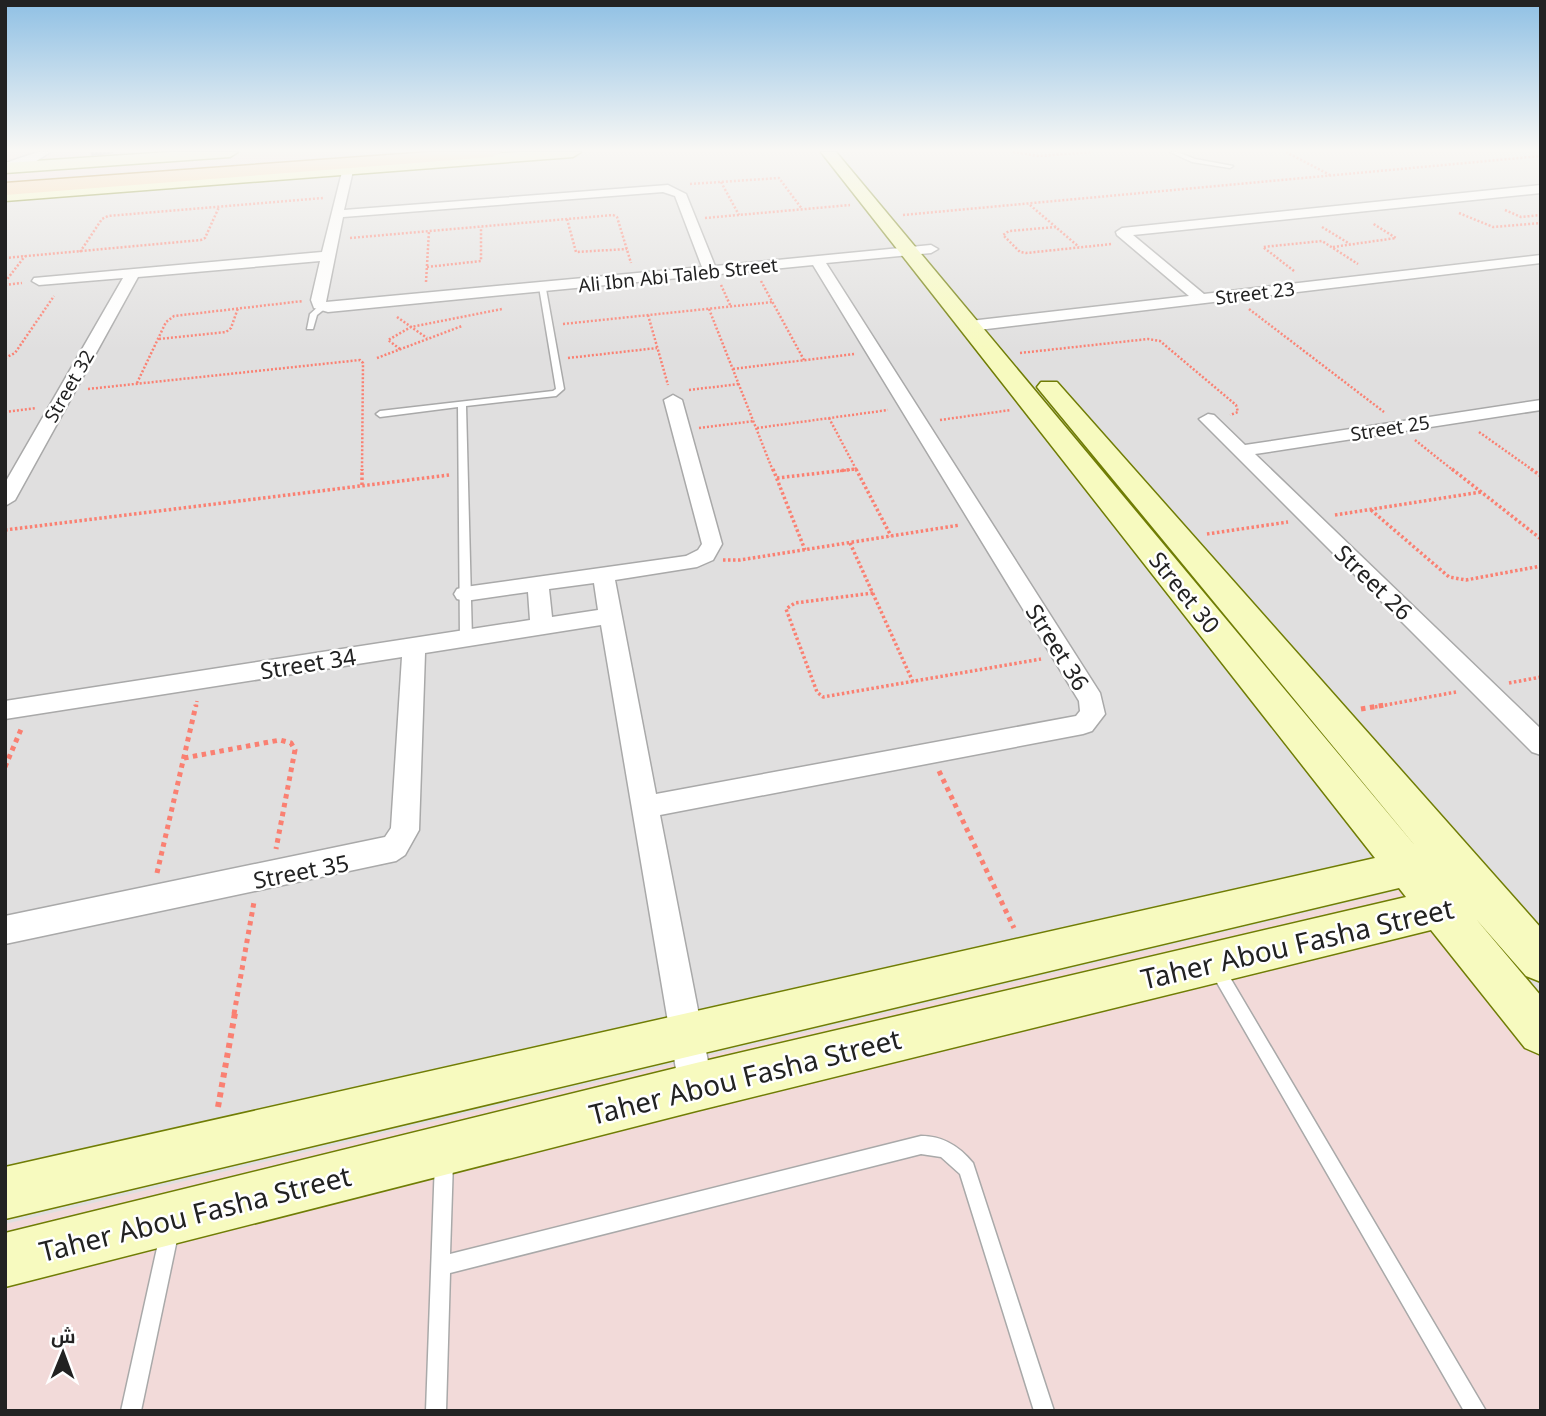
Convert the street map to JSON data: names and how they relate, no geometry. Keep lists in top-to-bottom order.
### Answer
{
  "streets": {
    "street": [
      "Ali Ibn Abi Taleb Street",
      "Street 23",
      "Street 32",
      "Street 25",
      "Street 26",
      "Street 30",
      "Street 36",
      "Street 34",
      "Street 35",
      "Taher Abou Fasha Street"
    ]
  },
  "crossings": [
    ["Ali Ibn Abi Taleb Street", "Street 30"],
    ["Ali Ibn Abi Taleb Street", "Street 36"],
    ["Street 23", "Street 30"],
    ["Street 25", "Street 26"],
    ["Street 30", "Taher Abou Fasha Street"],
    ["Street 34", "Street 35"]
  ],
  "north": "top"
}
